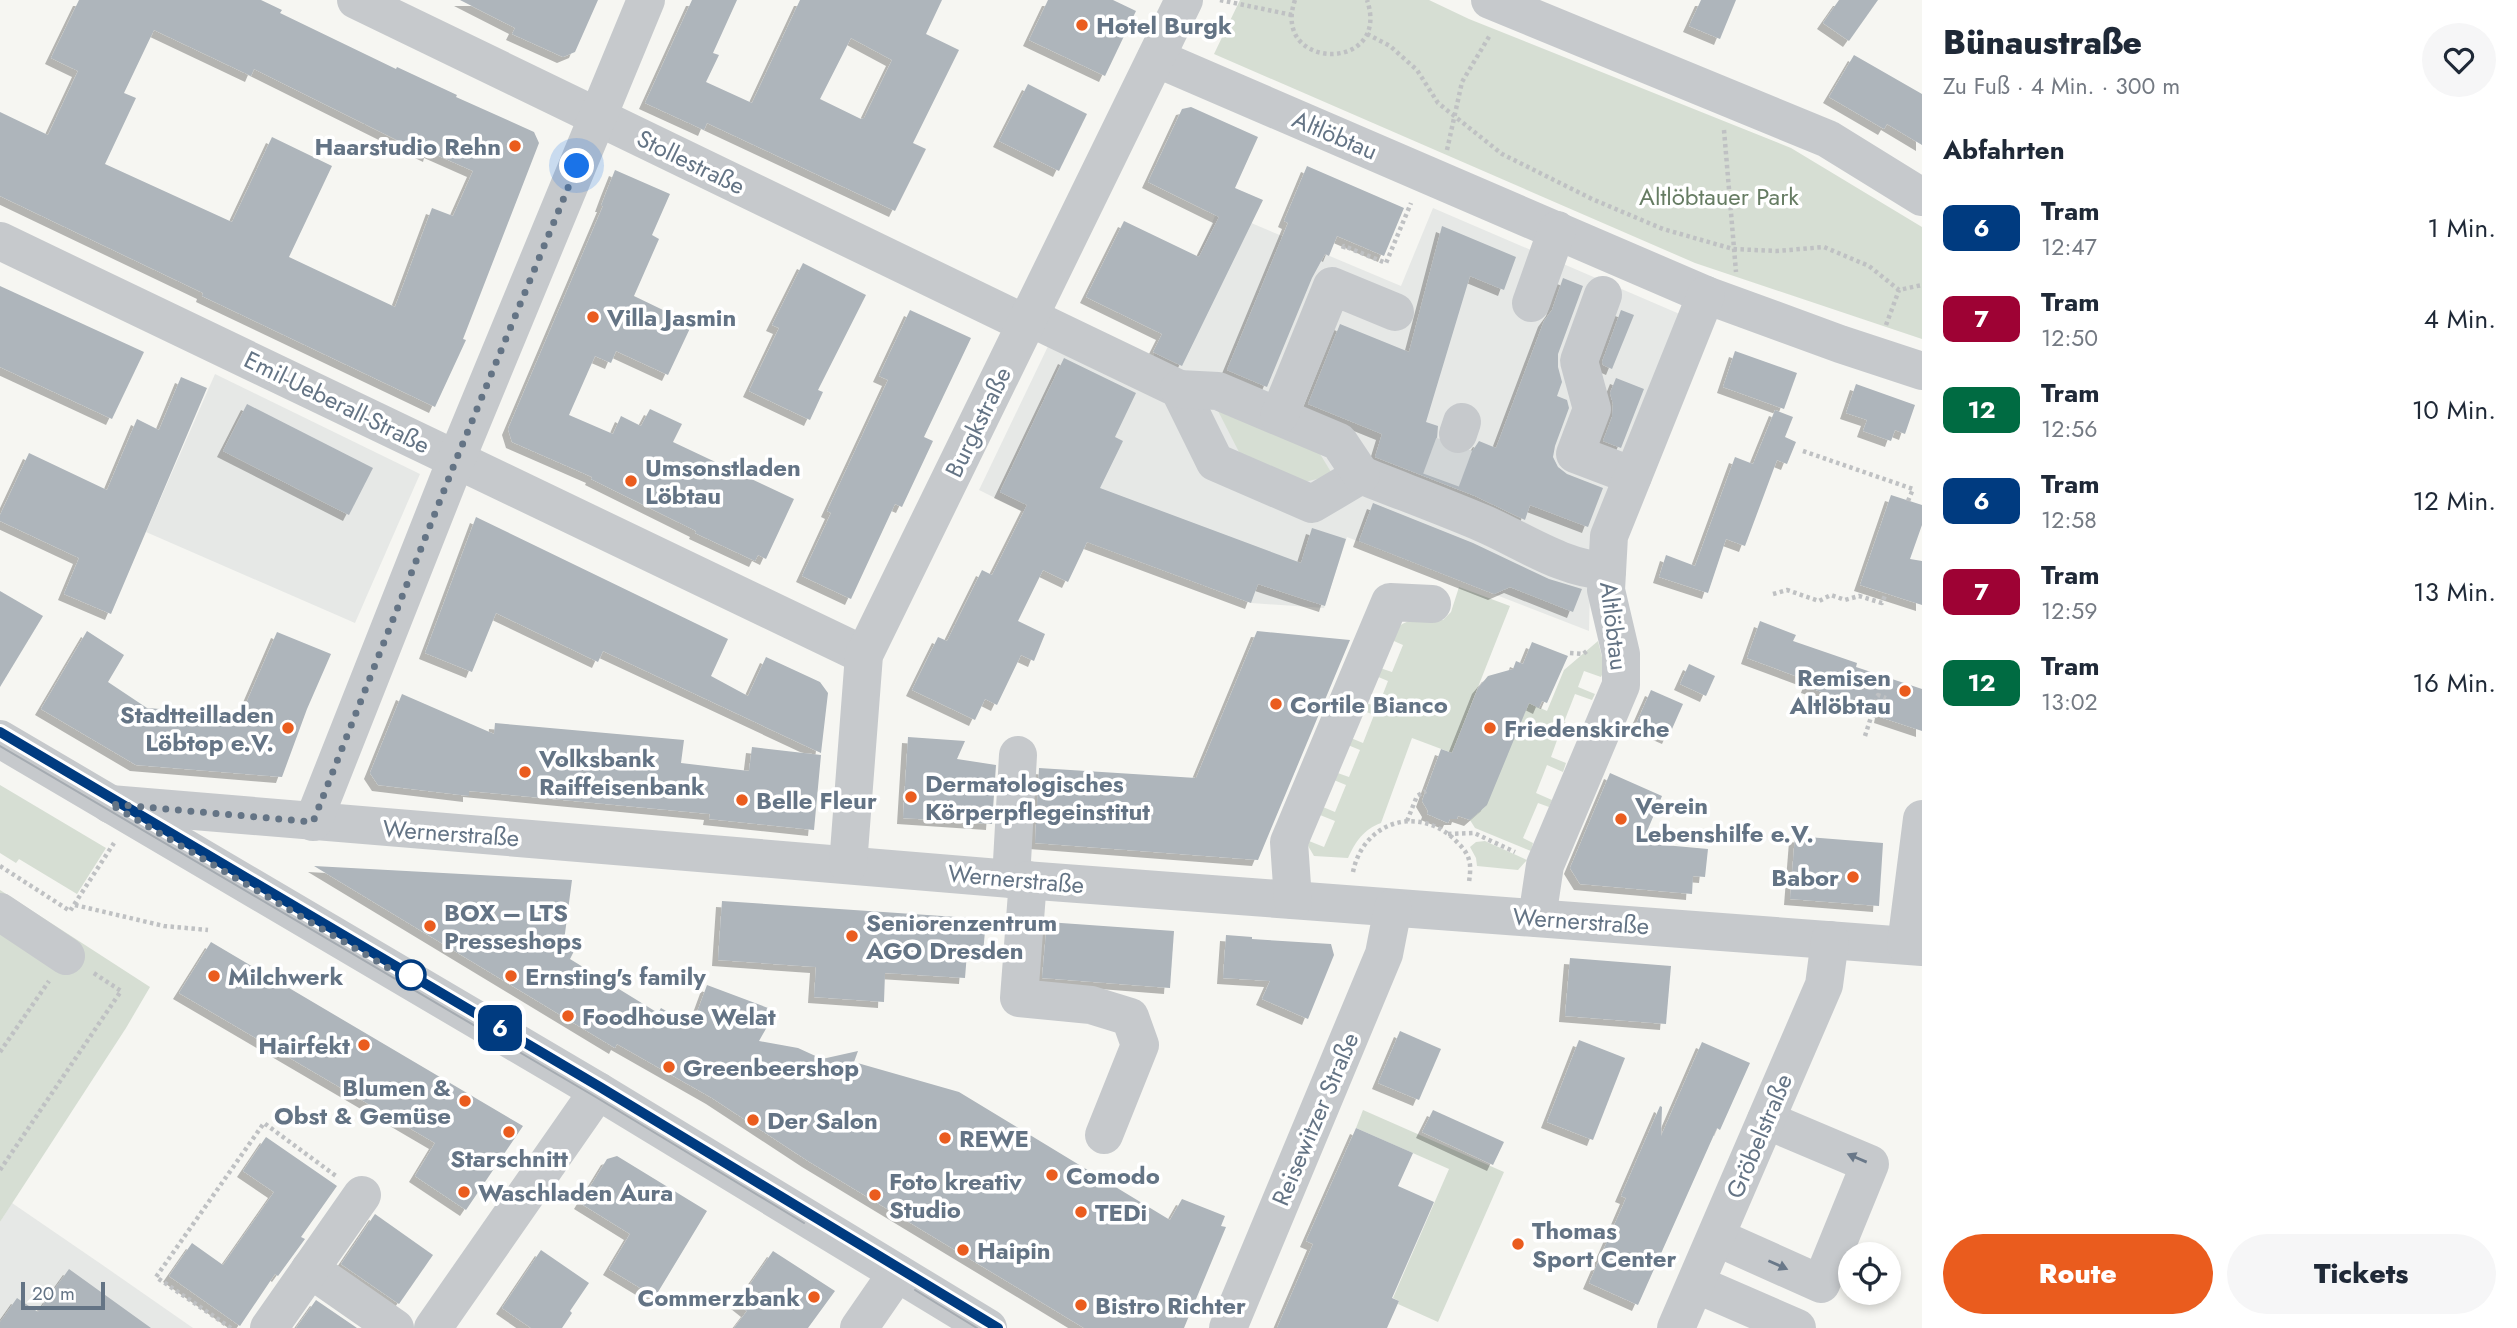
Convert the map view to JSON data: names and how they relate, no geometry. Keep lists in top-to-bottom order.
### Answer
{
  "streets": {
    "street": [
      "Altlöbtau",
      "Stollestraße",
      "Emil-Ueberall-Straße",
      "Burgkstraße",
      "Wernerstraße",
      "Reisewitzer Straße",
      "Gröbelstraße"
    ]
  },
  "crossings": [
    ["Altlöbtau", "Burgkstraße"],
    ["Altlöbtau", "Wernerstraße"],
    ["Stollestraße", "Burgkstraße"],
    ["Emil-Ueberall-Straße", "Burgkstraße"],
    ["Burgkstraße", "Wernerstraße"],
    ["Wernerstraße", "Reisewitzer Straße"],
    ["Wernerstraße", "Gröbelstraße"]
  ],
  "parks": ["Altlöbtauer Park"],
  "places": [
    "Hotel Burgk",
    "Haarstudio Rehn",
    "Villa Jasmin",
    "Umsonstladen Löbtau",
    "Remisen Altlöbtau",
    "Cortile Bianco",
    "Stadtteilladen Löbtop e.V.",
    "Friedenskirche",
    "Volksbank Raiffeisenbank",
    "Dermatologisches Körperpflegeinstitut",
    "Belle Fleur",
    "Verein Lebenshilfe e.V.",
    "Babor",
    "BOX – LTS Presseshops",
    "Seniorenzentrum AGO Dresden",
    "Milchwerk",
    "Ernsting's family",
    "Foodhouse Welat",
    "Hairfekt",
    "Greenbeershop",
    "Blumen & Obst & Gemüse",
    "Der Salon",
    "Starschnitt",
    "REWE",
    "Comodo",
    "Waschladen Aura",
    "Foto kreativ Studio",
    "TEDi",
    "Thomas Sport Center",
    "Haipin",
    "Commerzbank",
    "Bistro Richter"
  ],
  "lines": ["tram line 6"],
  "scale_bar": "20 m",
  "page": {
    "on_map": "6",
    "heading": [
      ["Bünaustraße", "Zu Fuß · 4 Min. · 300 m"],
      "Abfahrten"
    ],
    "list": [
      {
        "mark": "6",
        "name": "Tram",
        "note": "12:47",
        "value": "1 Min."
      },
      {
        "mark": "7",
        "name": "Tram",
        "note": "12:50",
        "value": "4 Min."
      },
      {
        "mark": "12",
        "name": "Tram",
        "note": "12:56",
        "value": "10 Min."
      },
      {
        "mark": "6",
        "name": "Tram",
        "note": "12:58",
        "value": "12 Min."
      },
      {
        "mark": "7",
        "name": "Tram",
        "note": "12:59",
        "value": "13 Min."
      },
      {
        "mark": "12",
        "name": "Tram",
        "note": "13:02",
        "value": "16 Min."
      }
    ],
    "buttons": ["Route", "Tickets"],
    "scale": "20 m"
  }
}
